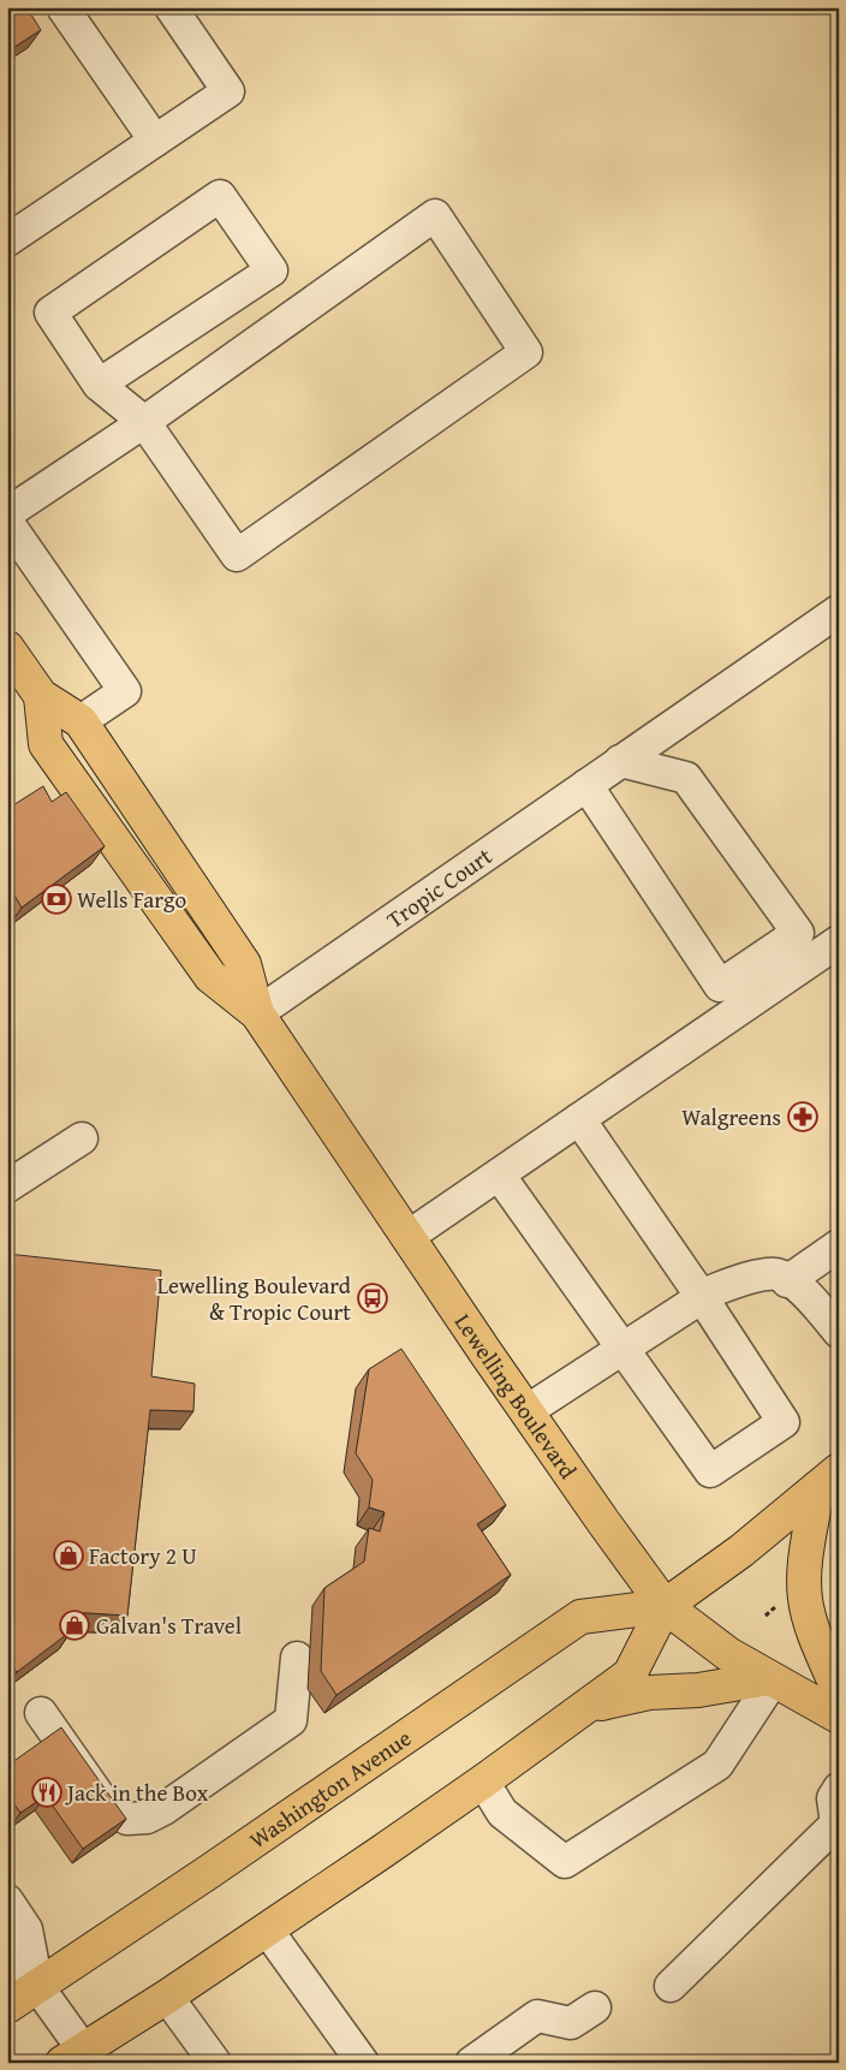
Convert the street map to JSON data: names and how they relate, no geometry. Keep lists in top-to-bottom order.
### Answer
{
  "streets": {
    "main road": ["Lewelling Boulevard", "Washington Avenue"],
    "street": ["Tropic Court"]
  },
  "crossings": [
    ["Tropic Court", "Lewelling Boulevard"],
    ["Lewelling Boulevard", "Washington Avenue"]
  ],
  "places": {
    "bank": ["Wells Fargo"],
    "pharmacy": ["Walgreens"],
    "bus stop": ["Lewelling Boulevard & Tropic Court"],
    "shop": ["Factory 2 U", "Galvan's Travel"],
    "restaurant": ["Jack in the Box"]
  }
}
